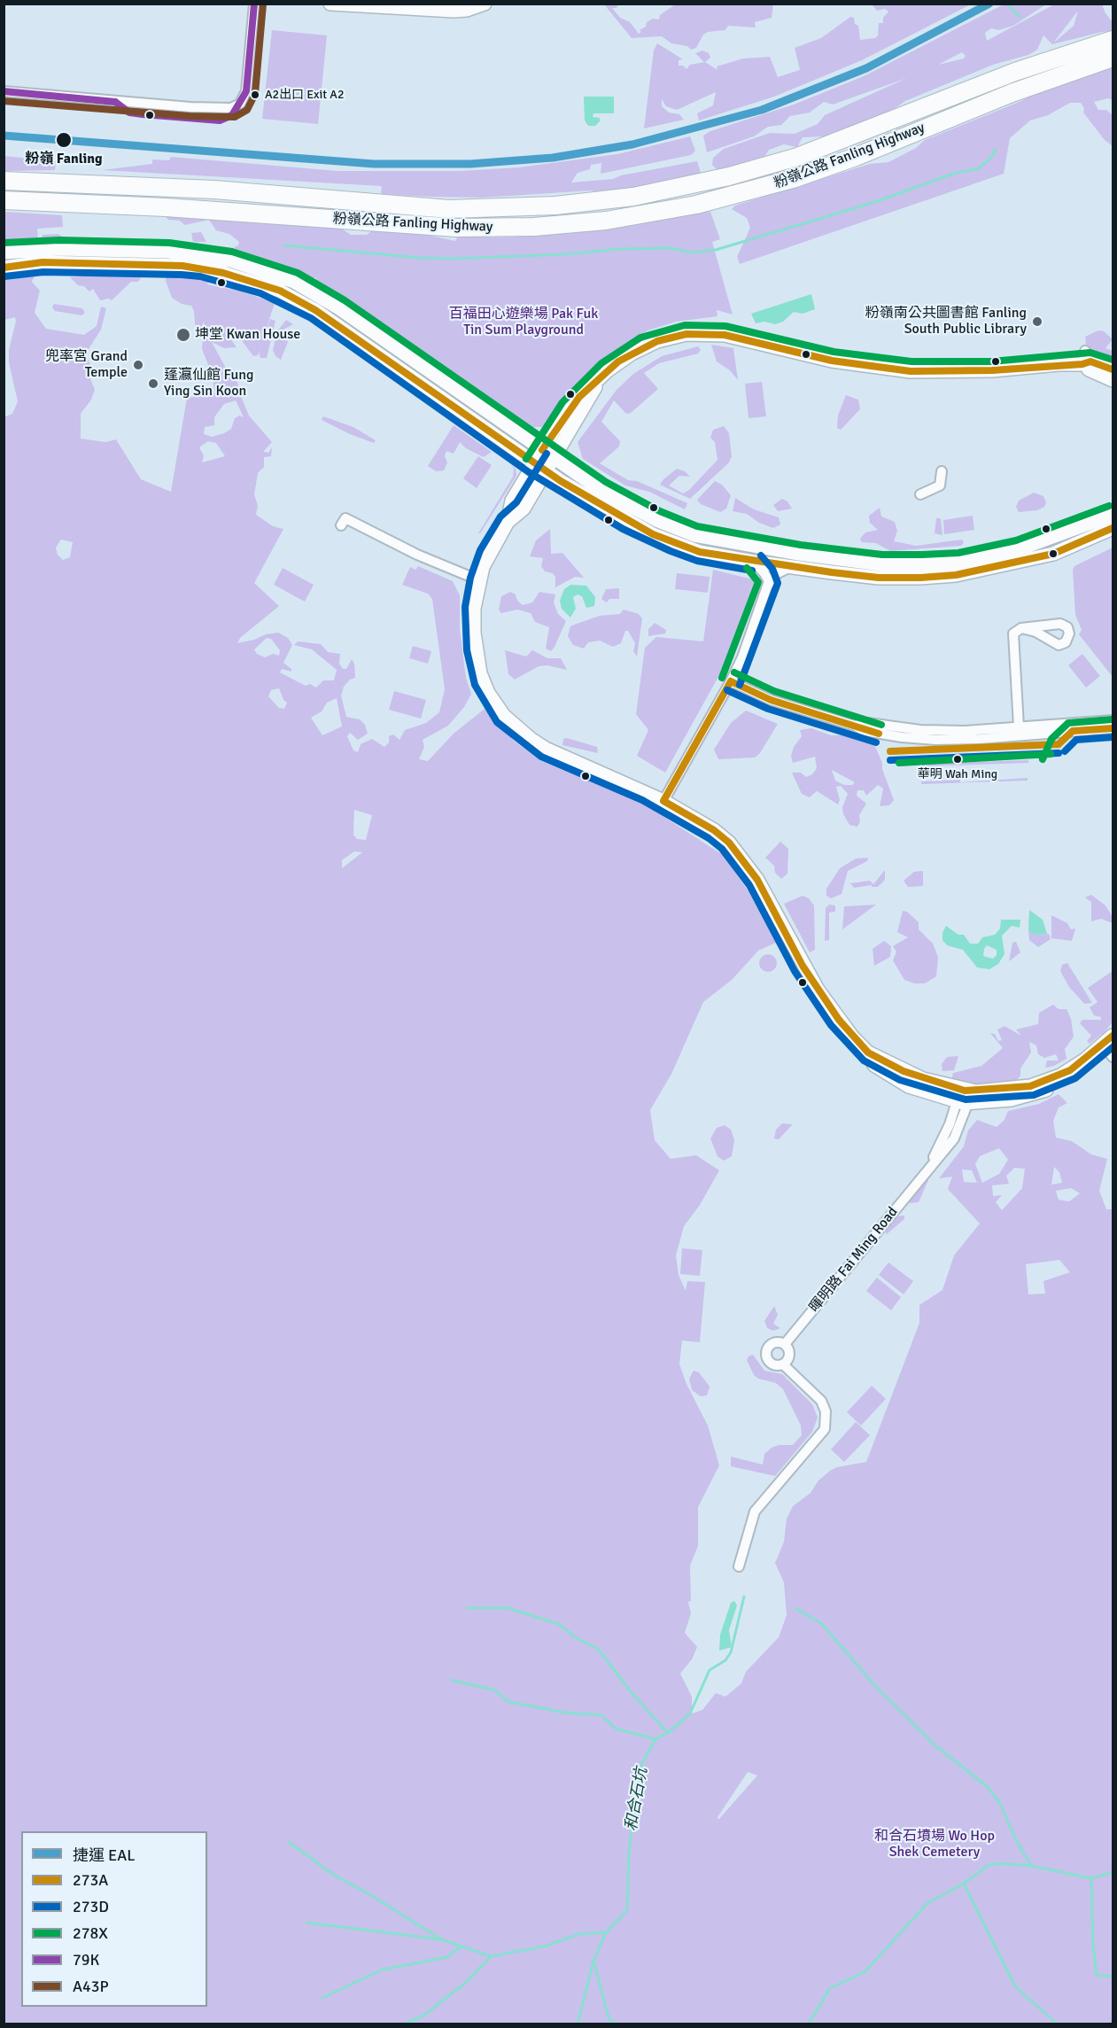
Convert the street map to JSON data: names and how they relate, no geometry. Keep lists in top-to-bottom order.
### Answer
{
  "streets": {
    "highway": ["粉嶺公路 Fanling Highway"],
    "street": ["暉明路 Fai Ming Road"]
  },
  "water": ["和合石坑"],
  "parks": ["百福田心遊樂場 Pak Fuk Tin Sum Playground", "和合石墳場 Wo Hop Shek Cemetery"],
  "places": [
    "A2出口 Exit A2",
    "粉嶺 Fanling",
    "粉嶺南公共圖書館 Fanling South Public Library",
    "坤堂 Kwan House",
    "兜率宮 Grand Temple",
    "蓬瀛仙館 Fung Ying Sin Koon",
    "華明 Wah Ming"
  ],
  "lines": [
    "metro line EAL",
    "transit line 79K",
    "transit line A43P",
    "transit line 278X",
    "transit line 273A",
    "transit line 273D"
  ],
  "legend": [
    "捷運 EAL",
    "273A",
    "273D",
    "278X",
    "79K",
    "A43P"
  ]
}
